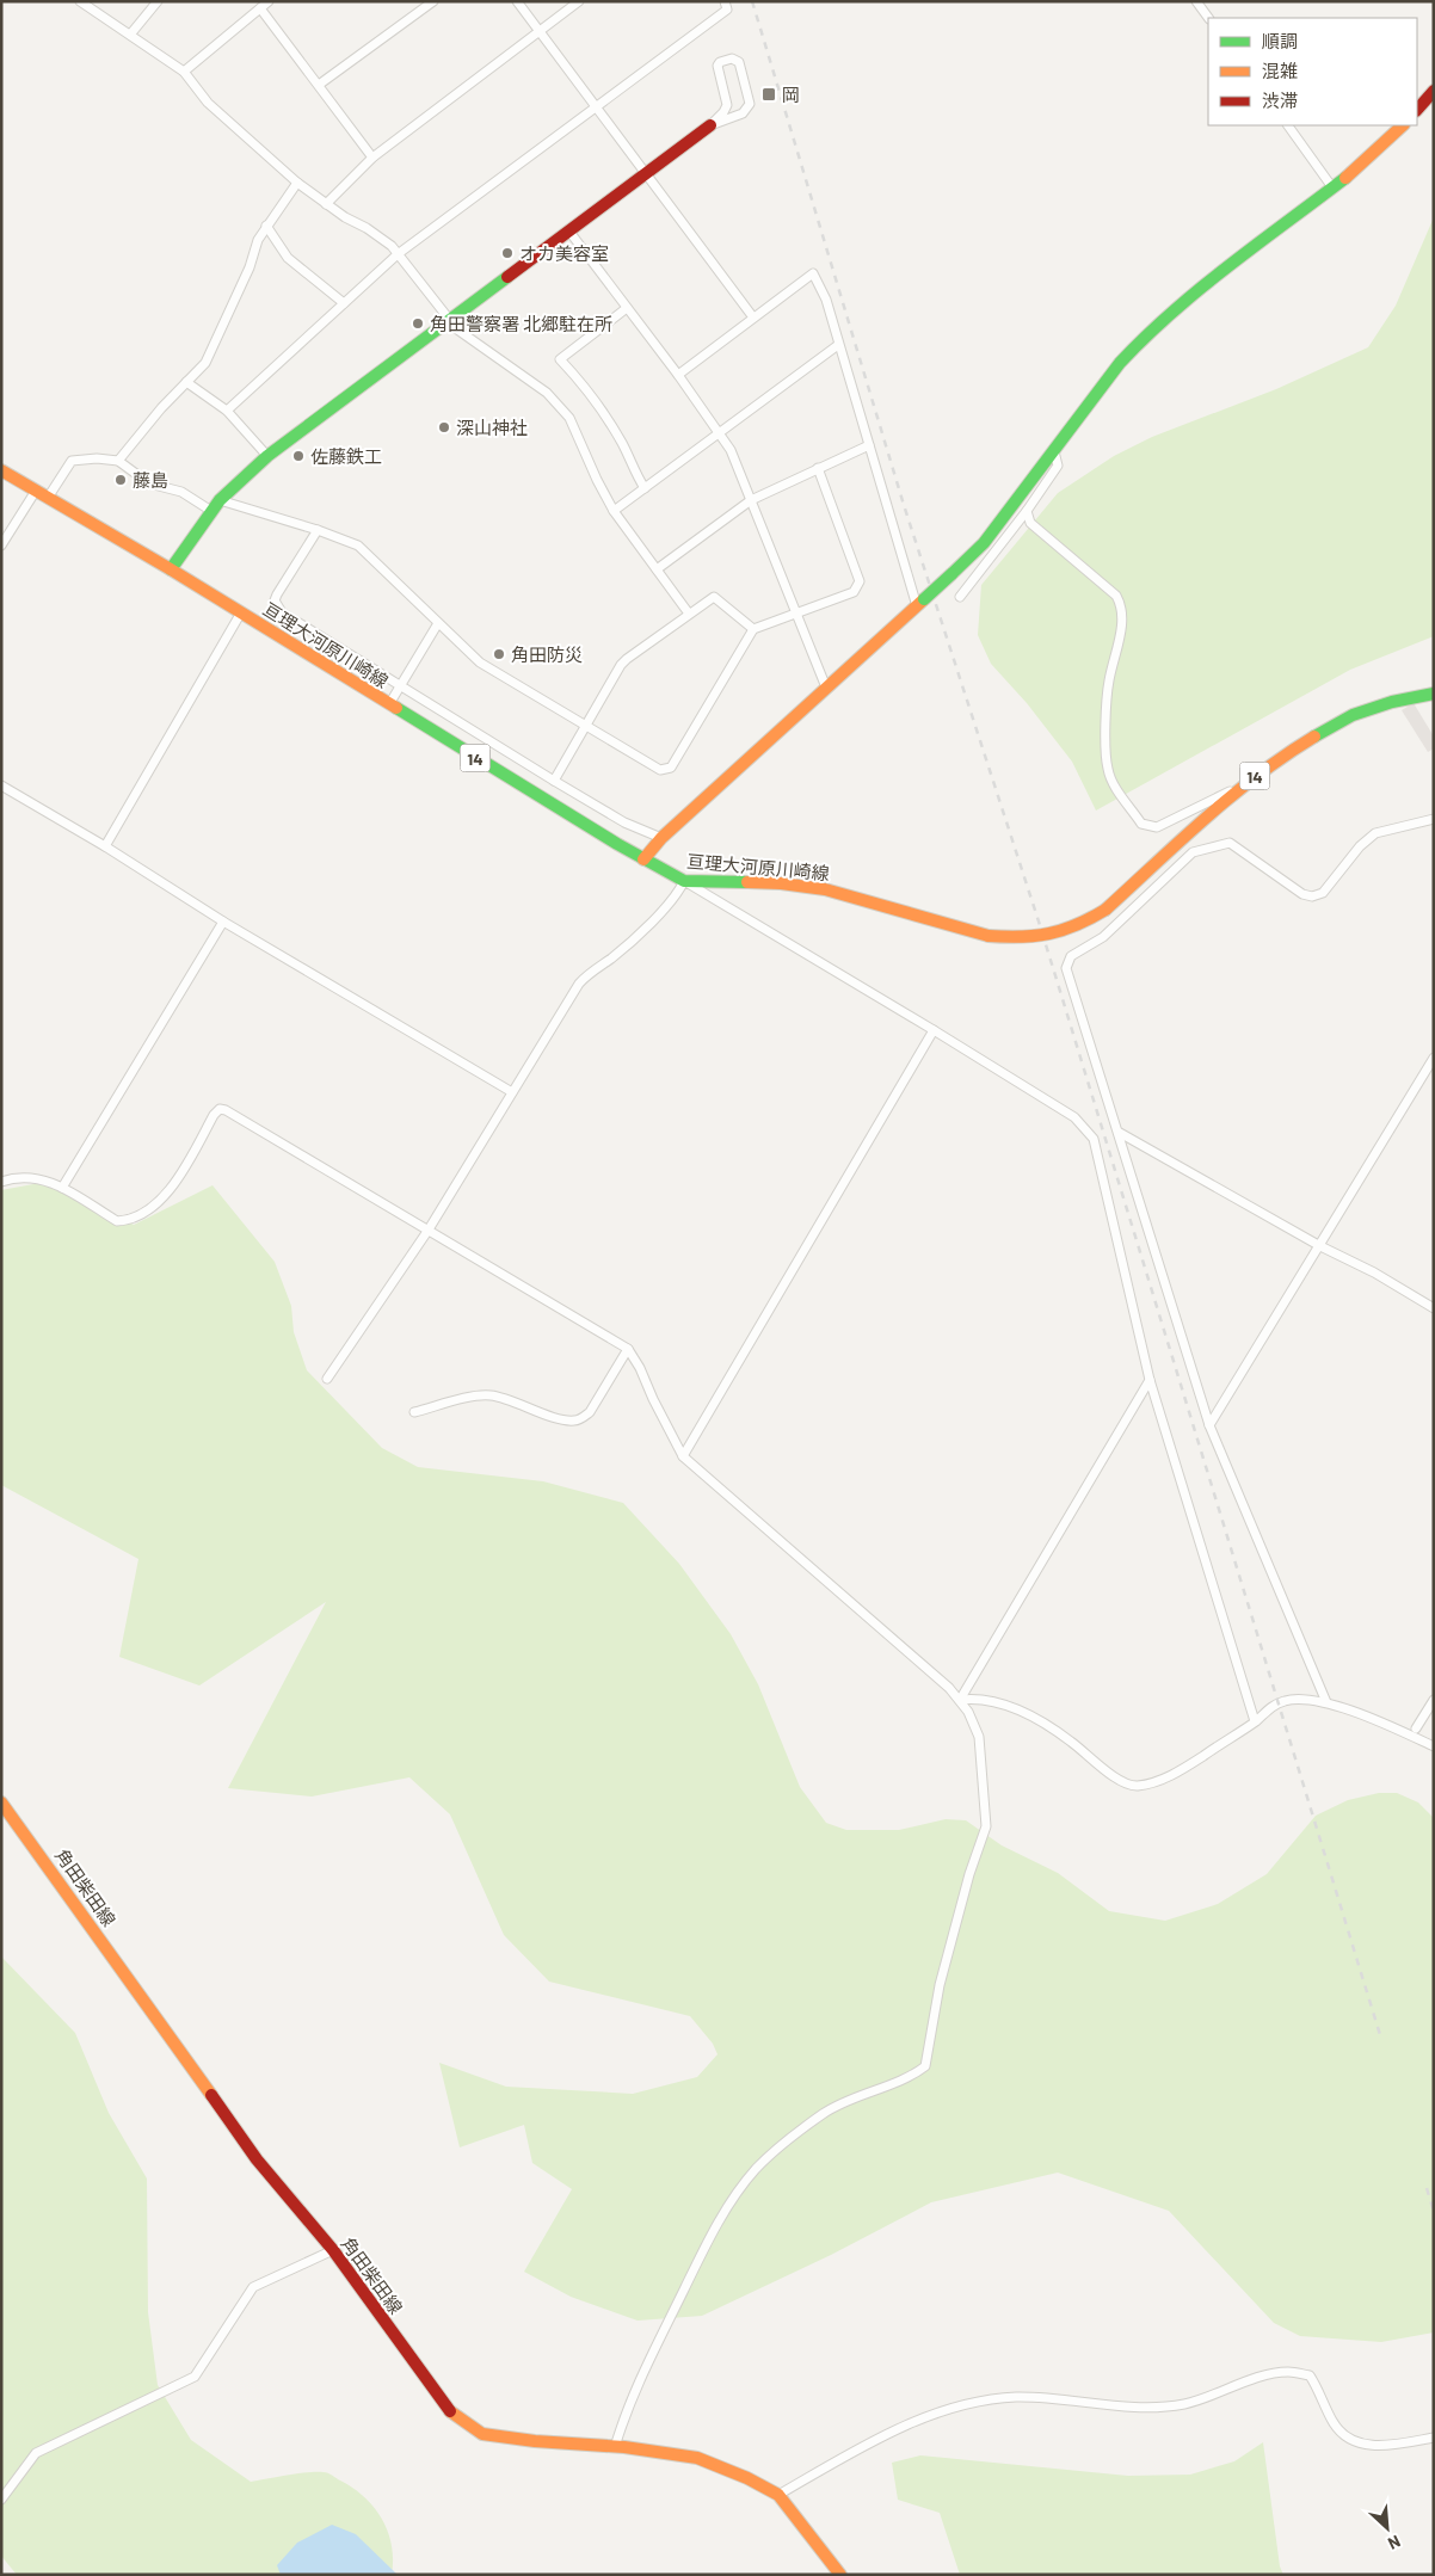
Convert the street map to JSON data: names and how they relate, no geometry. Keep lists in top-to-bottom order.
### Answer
{
  "streets": {
    "main road": ["亘理大河原川崎線", "14", "角田柴田線"]
  },
  "places": {
    "transit": ["岡"],
    "other": [
      "オカ美容室",
      "角田警察署 北郷駐在所",
      "深山神社",
      "佐藤鉄工",
      "藤島",
      "角田防災"
    ]
  },
  "legend": ["順調", "混雑", "渋滞"],
  "north": "bottom right"
}
